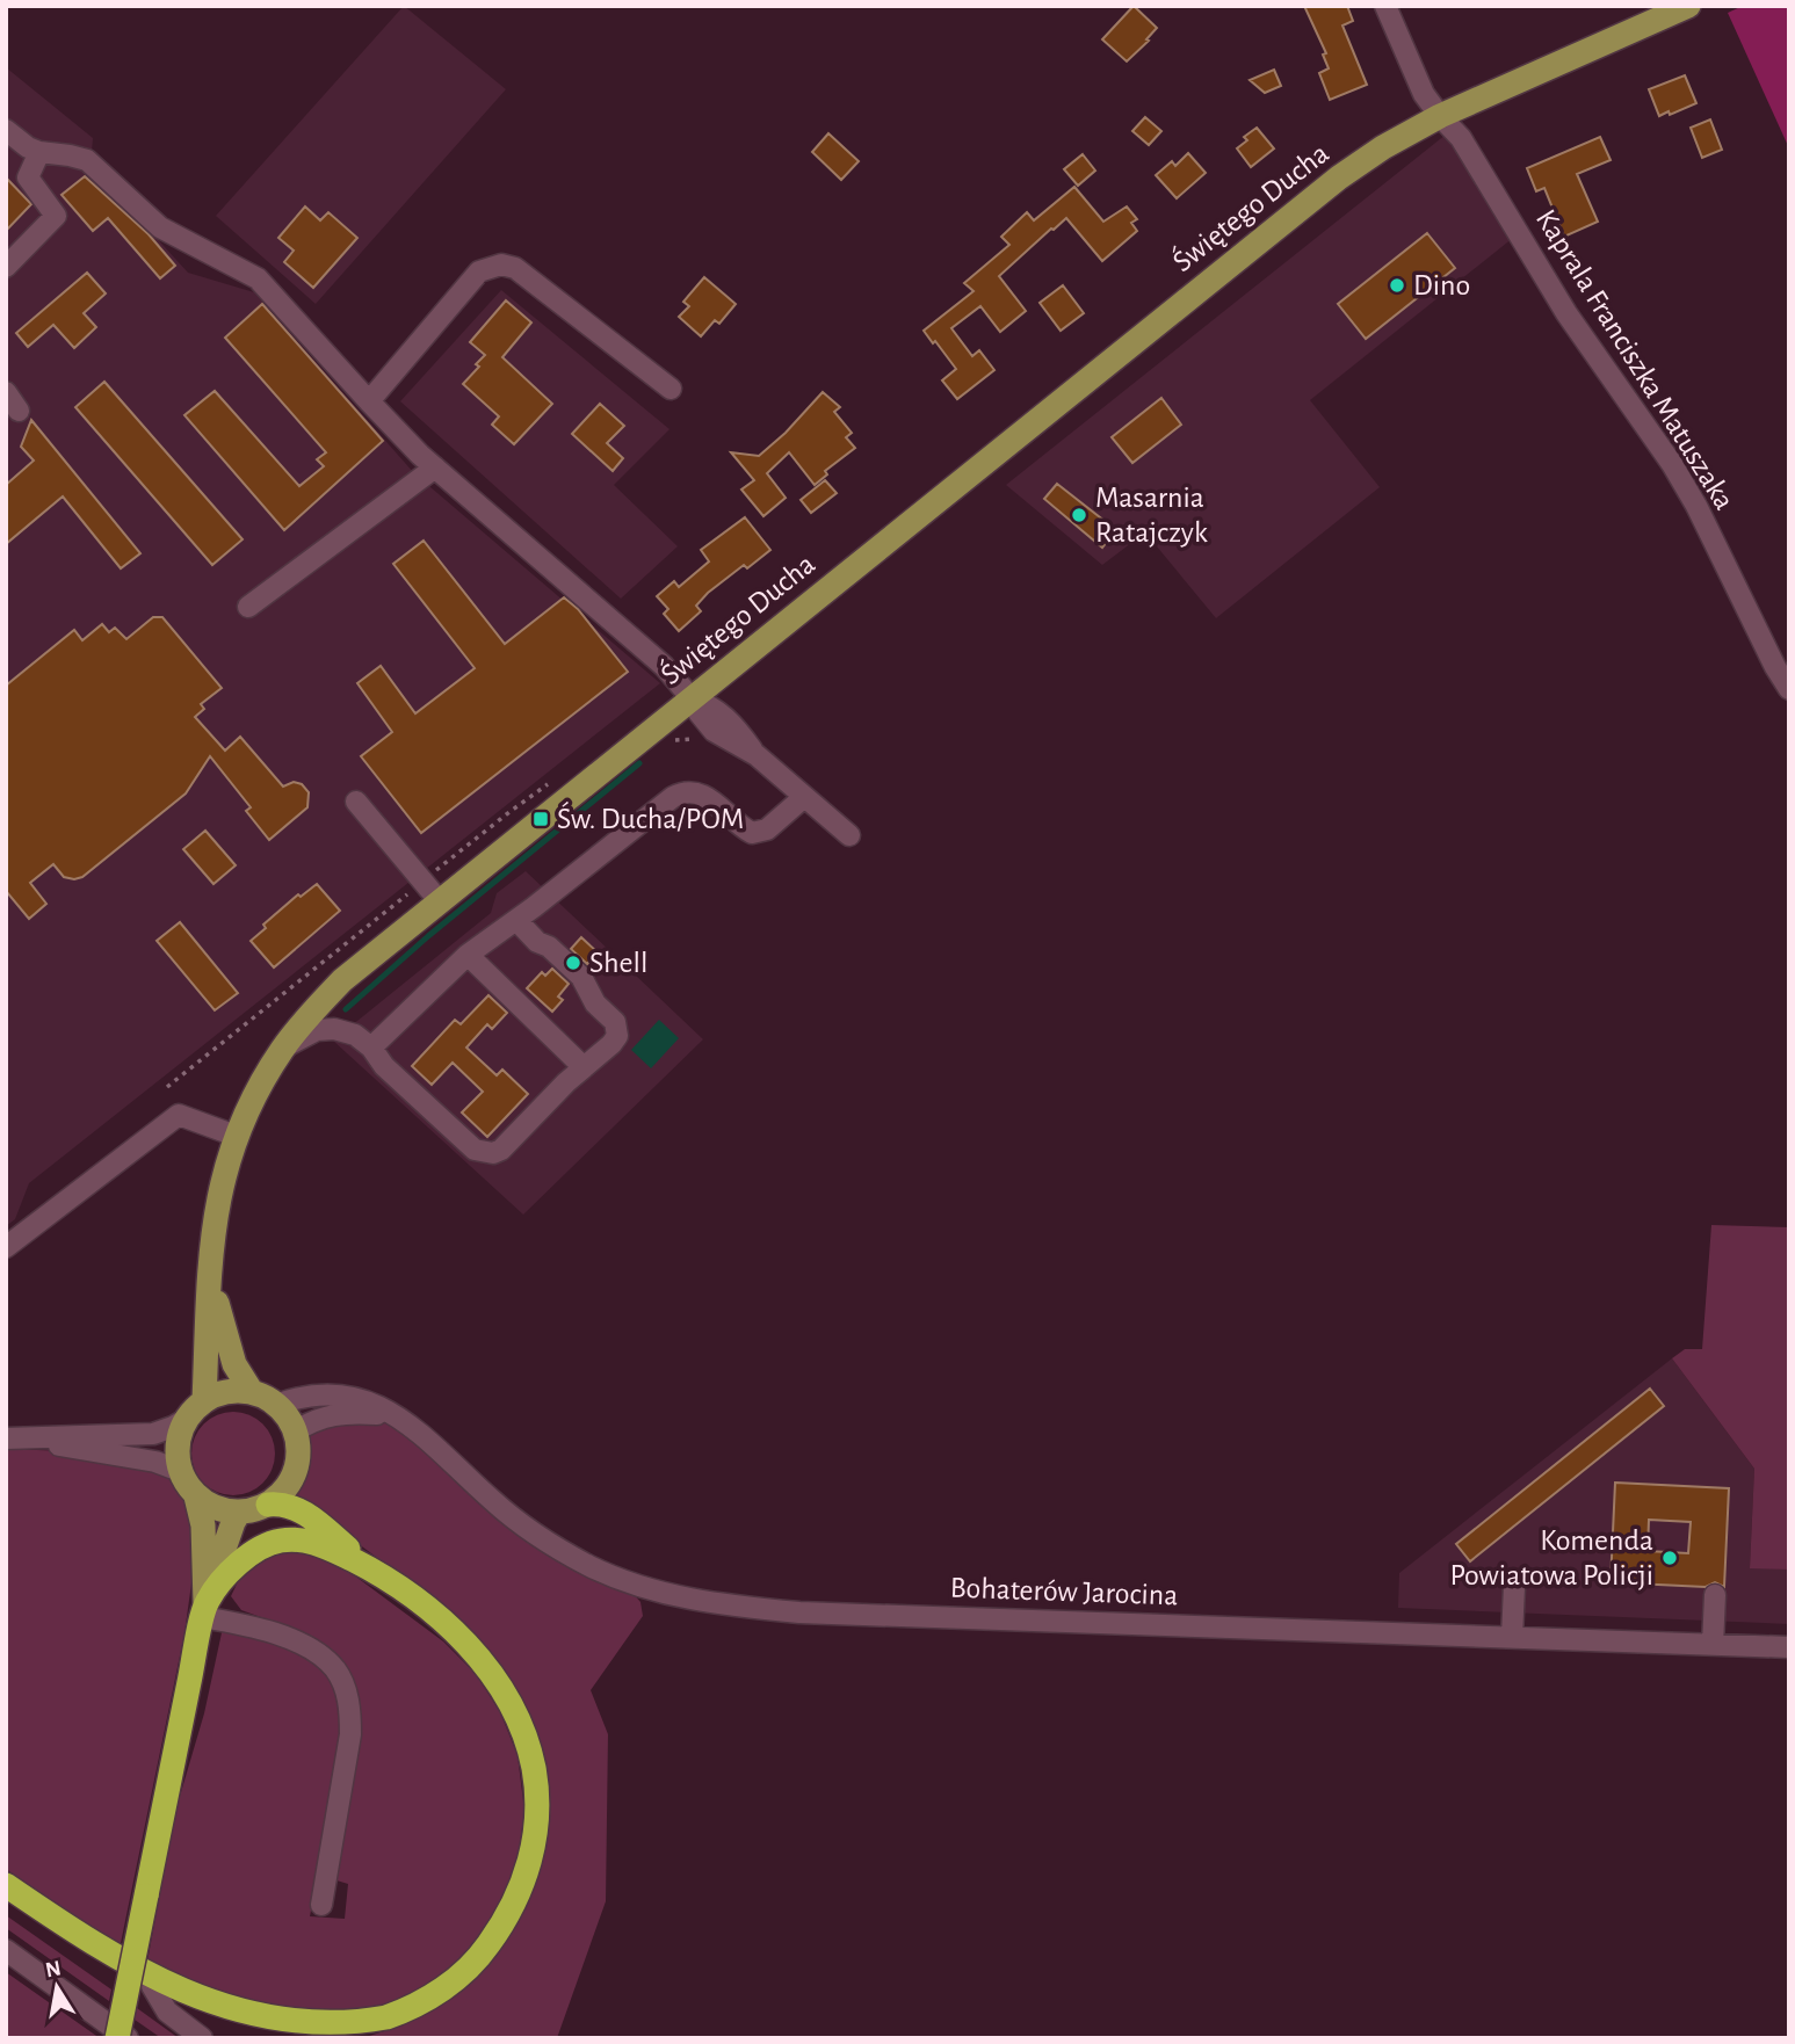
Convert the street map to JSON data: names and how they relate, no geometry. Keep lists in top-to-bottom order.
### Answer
{
  "streets": {
    "main road": ["Świętego Ducha"],
    "street": ["Kaprala Franciszka Matuszaka", "Bohaterów Jarocina"]
  },
  "crossings": [
    ["Świętego Ducha", "Kaprala Franciszka Matuszaka"],
    ["Świętego Ducha", "Bohaterów Jarocina"]
  ],
  "places": {
    "other": [
      "Dino",
      "Masarnia Ratajczyk",
      "Shell",
      "Komenda Powiatowa Policji"
    ],
    "transit": ["Św. Ducha/POM"]
  },
  "north": "top"
}
